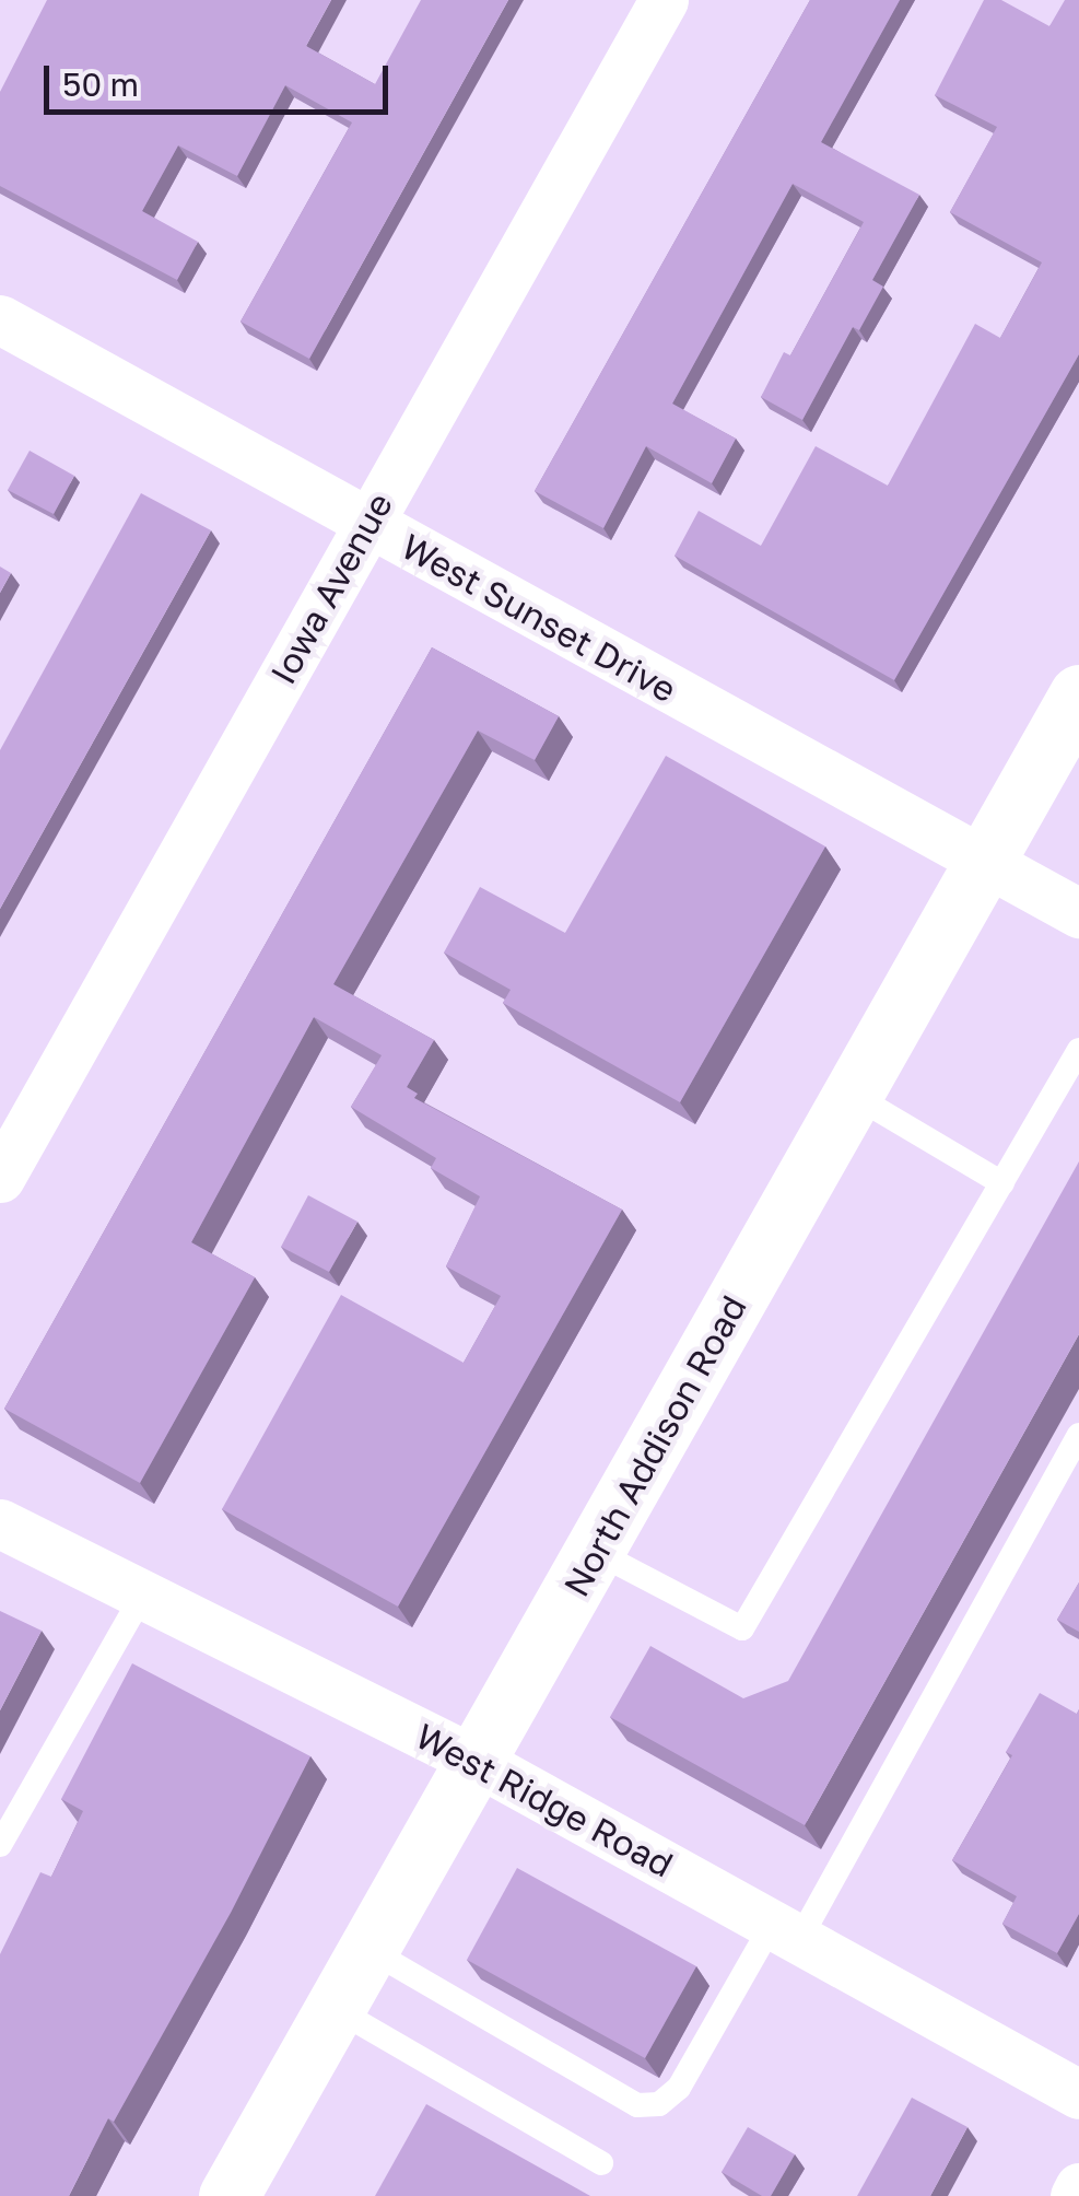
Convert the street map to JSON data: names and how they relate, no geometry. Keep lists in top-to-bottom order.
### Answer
{
  "streets": {
    "street": [
      "Iowa Avenue",
      "West Sunset Drive",
      "North Addison Road",
      "West Ridge Road"
    ]
  },
  "crossings": [
    ["Iowa Avenue", "West Sunset Drive"],
    ["West Sunset Drive", "North Addison Road"],
    ["North Addison Road", "West Ridge Road"]
  ],
  "scale_bar": "50 m"
}
